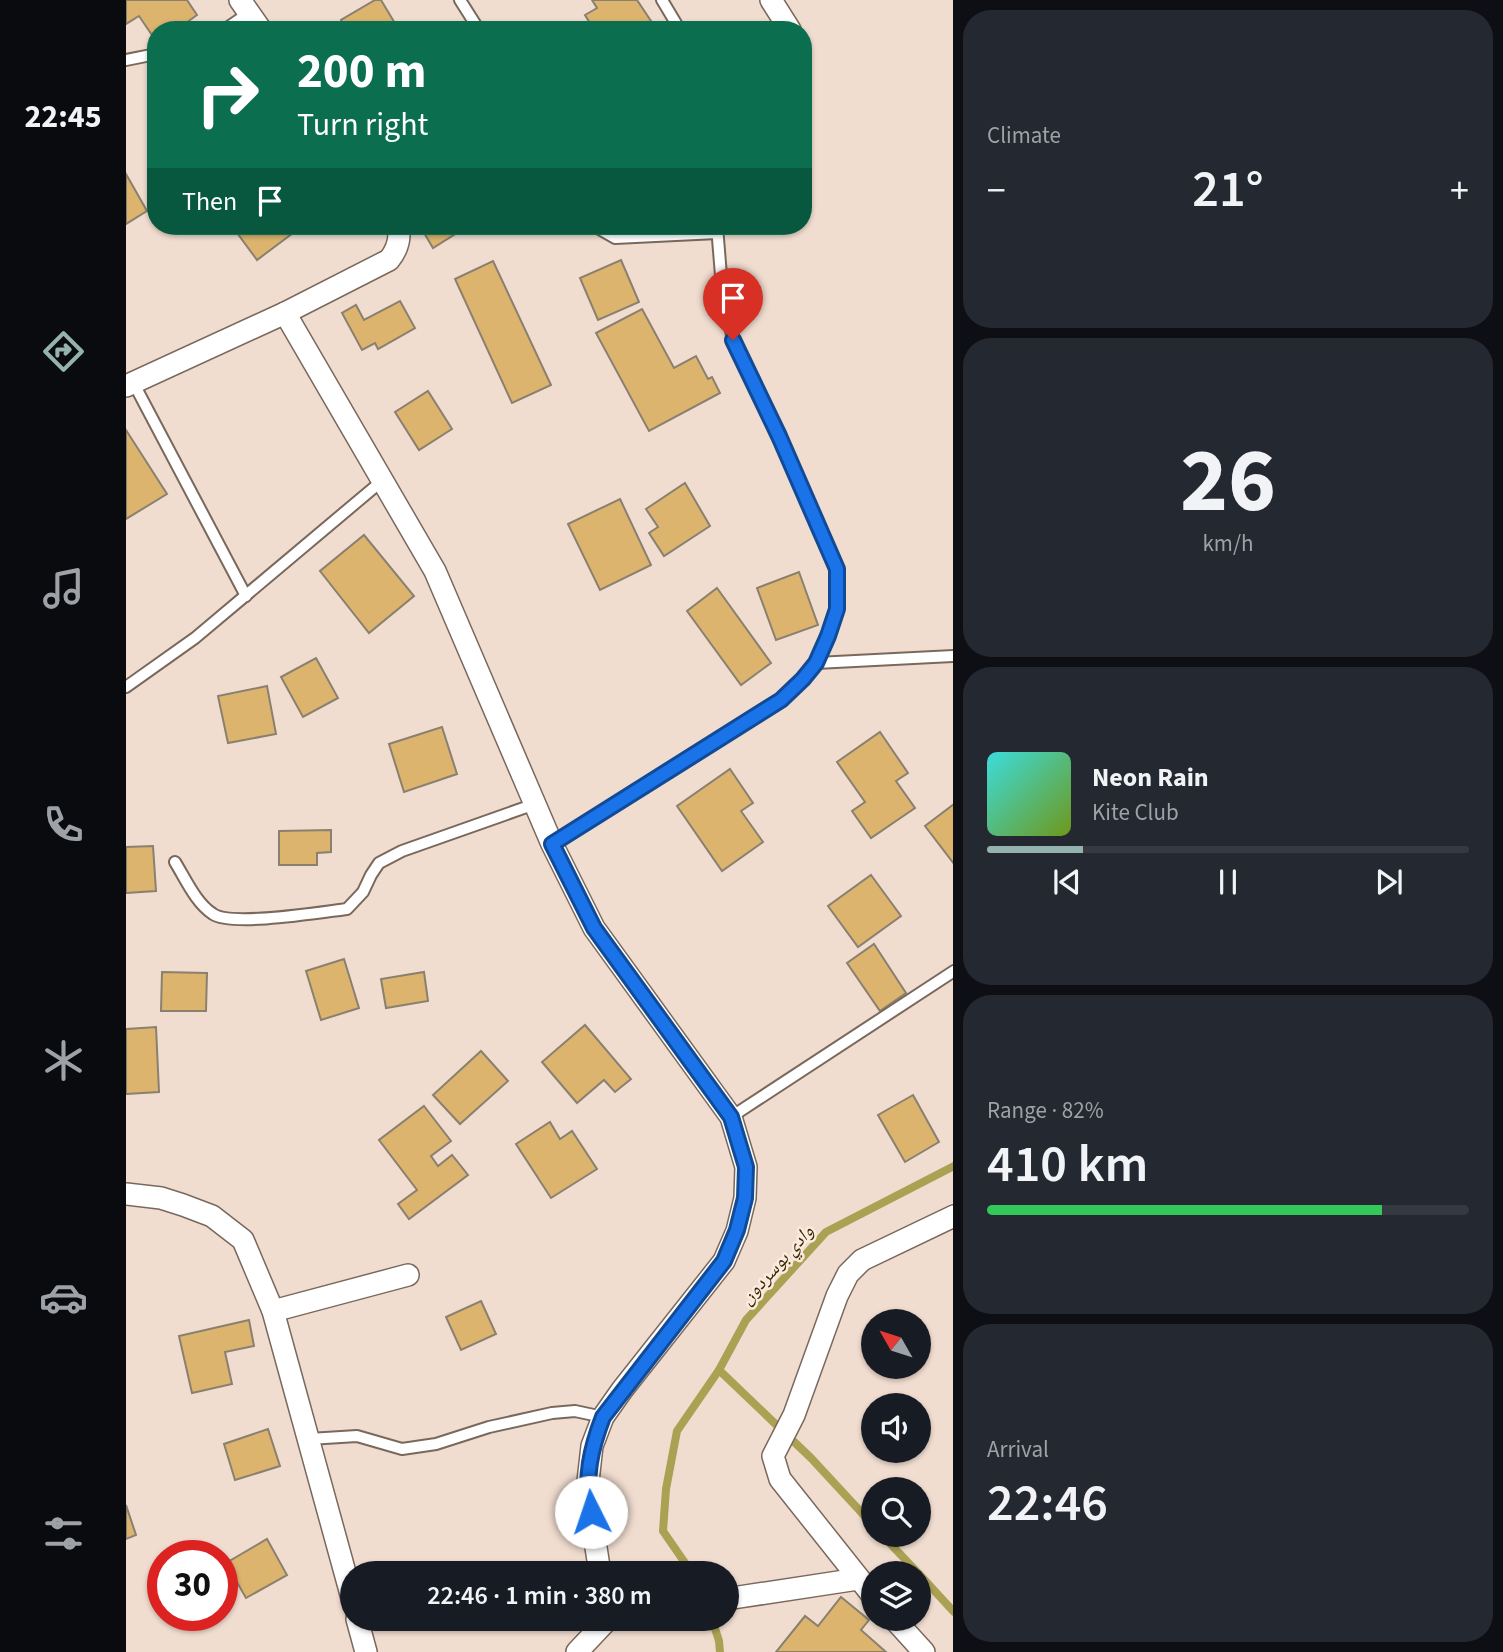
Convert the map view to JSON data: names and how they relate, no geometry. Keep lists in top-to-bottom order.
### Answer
{
  "water": ["وادي بوسردون"],
  "north": "top left",
  "page": {
    "tabs": "22:45",
    "tile": [
      "Climate",
      ["26", "km/h"],
      ["Range · 82%", "410 km"],
      ["Arrival", "22:46"]
    ],
    "turn": ["200 m", "Turn right"],
    "heat": ["−", "21°", "+"],
    "then": "Then",
    "song": ["Neon Rain", "Kite Club"],
    "limit": "30",
    "trip": "22:46 · 1 min · 380 m"
  }
}
